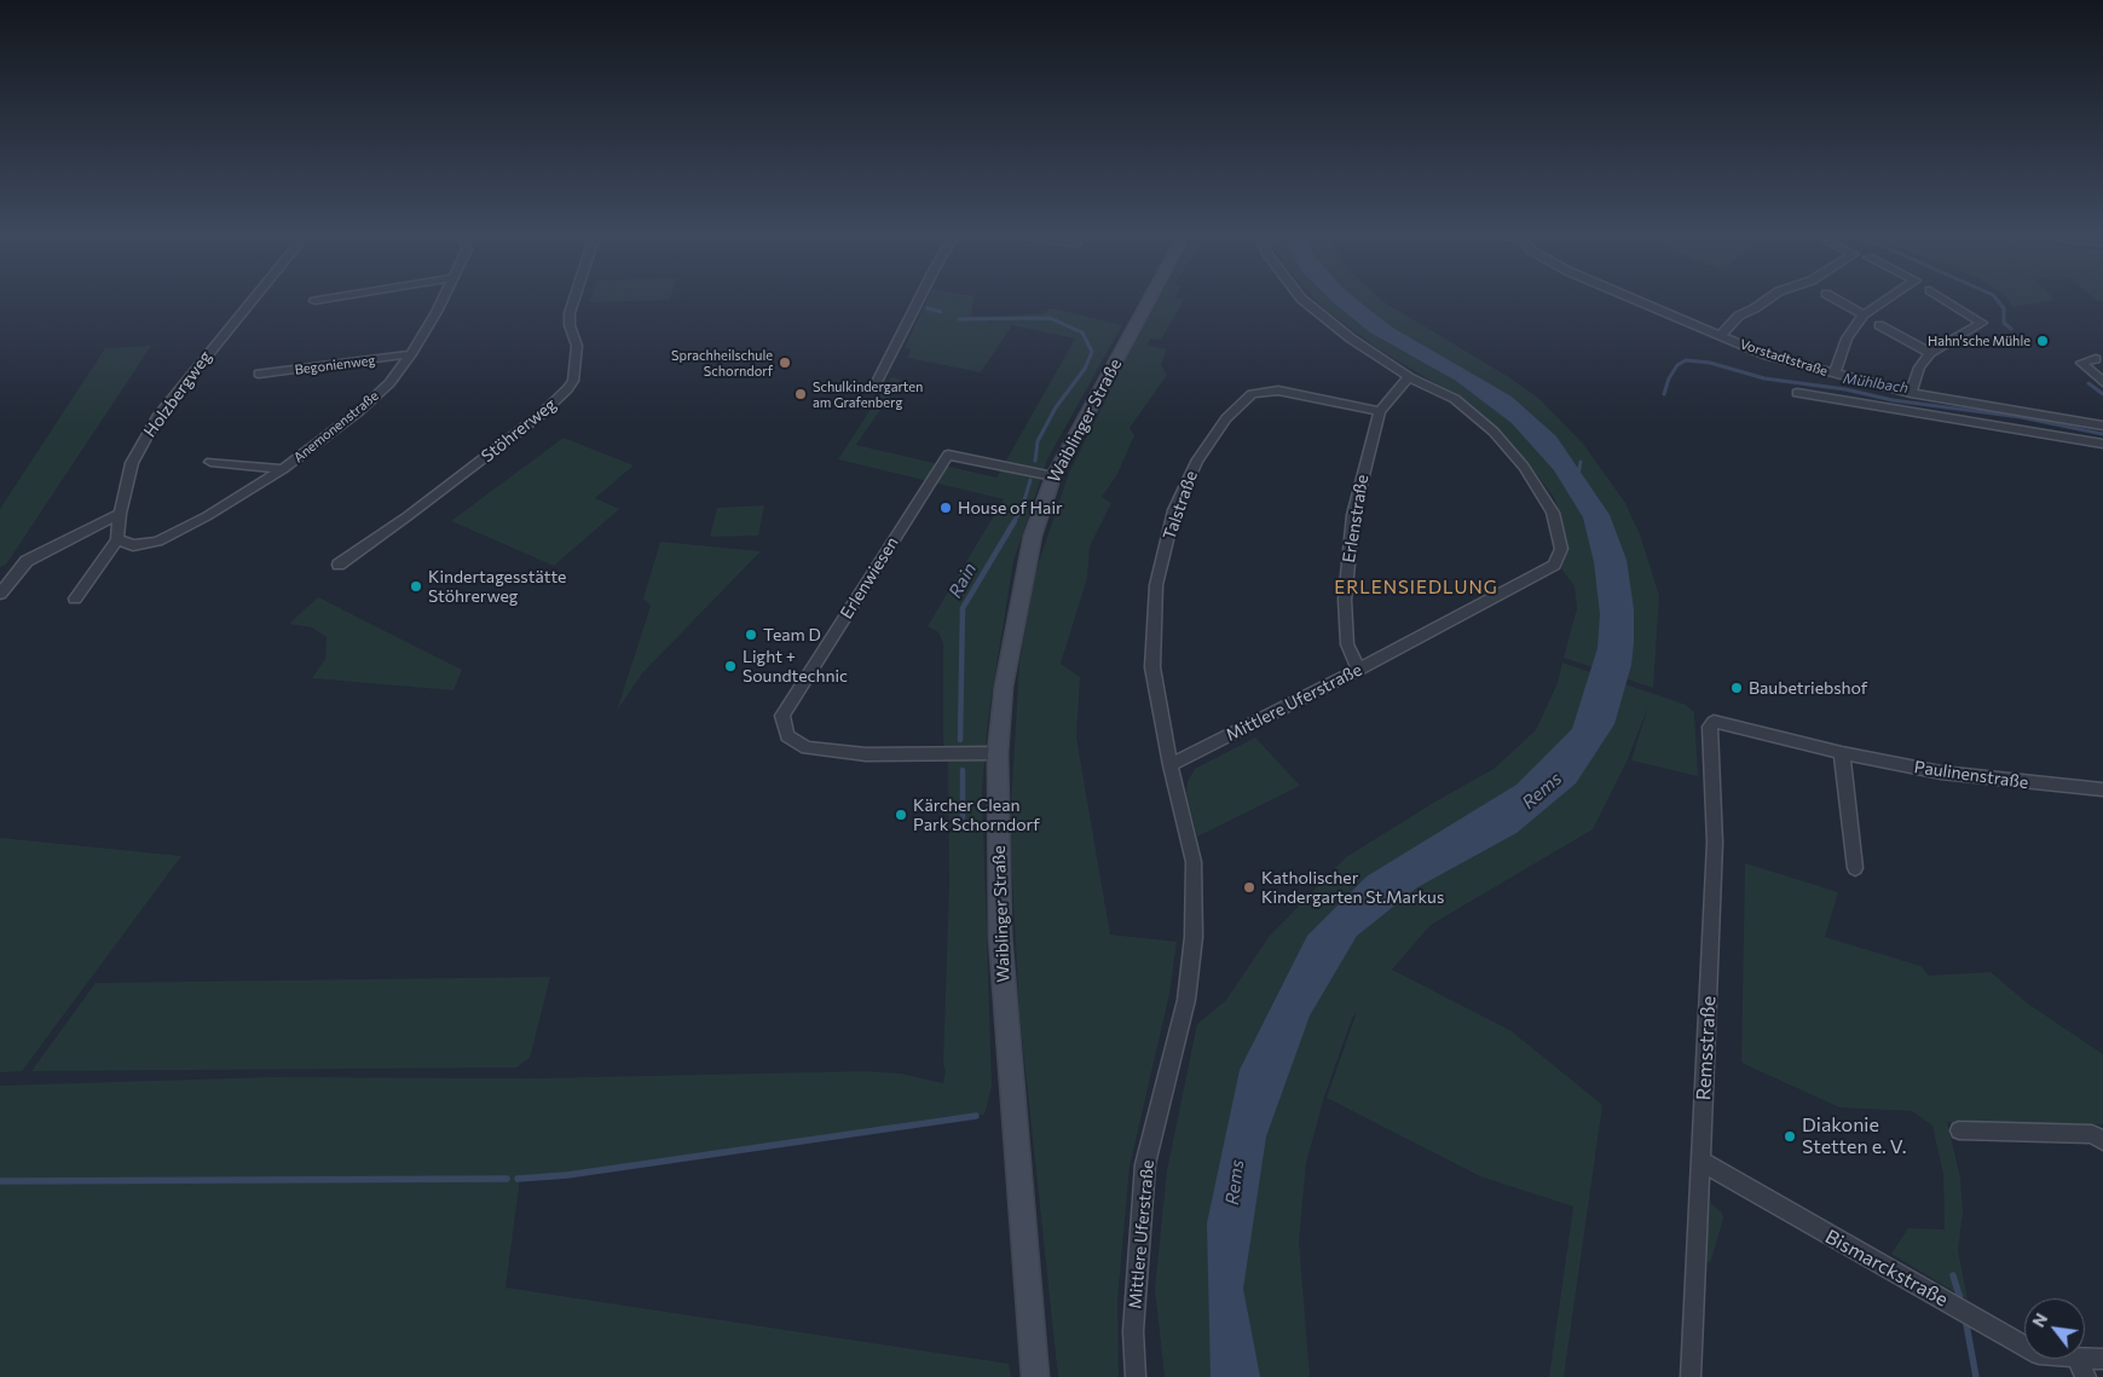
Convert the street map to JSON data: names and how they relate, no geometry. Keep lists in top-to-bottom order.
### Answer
{
  "streets": {
    "main road": ["Waiblinger Straße"],
    "street": [
      "Vorstadtstraße",
      "Begonienweg",
      "Holzbergweg",
      "Anemonenstraße",
      "Stöhrerweg",
      "Talstraße",
      "Erlenstraße",
      "Erlenwiesen",
      "Mittlere Uferstraße",
      "Paulinenstraße",
      "Remsstraße",
      "Bismarckstraße"
    ]
  },
  "crossings": [
    ["Begonienweg", "Anemonenstraße"],
    ["Waiblinger Straße", "Erlenwiesen"],
    ["Talstraße", "Erlenstraße"],
    ["Talstraße", "Mittlere Uferstraße"],
    ["Erlenstraße", "Mittlere Uferstraße"],
    ["Paulinenstraße", "Remsstraße"],
    ["Remsstraße", "Bismarckstraße"]
  ],
  "districts": ["ERLENSIEDLUNG"],
  "water": ["Mühlbach", "Rain", "Rems"],
  "places": [
    "Hahn'sche Mühle",
    "Sprachheilschule Schorndorf",
    "Schulkindergarten am Grafenberg",
    "House of Hair",
    "Kindertagesstätte Stöhrerweg",
    "Team D",
    "Light + Soundtechnic",
    "Baubetriebshof",
    "Kärcher Clean Park Schorndorf",
    "Katholischer Kindergarten St.Markus",
    "Diakonie Stetten e. V."
  ],
  "north": "top left"
}
